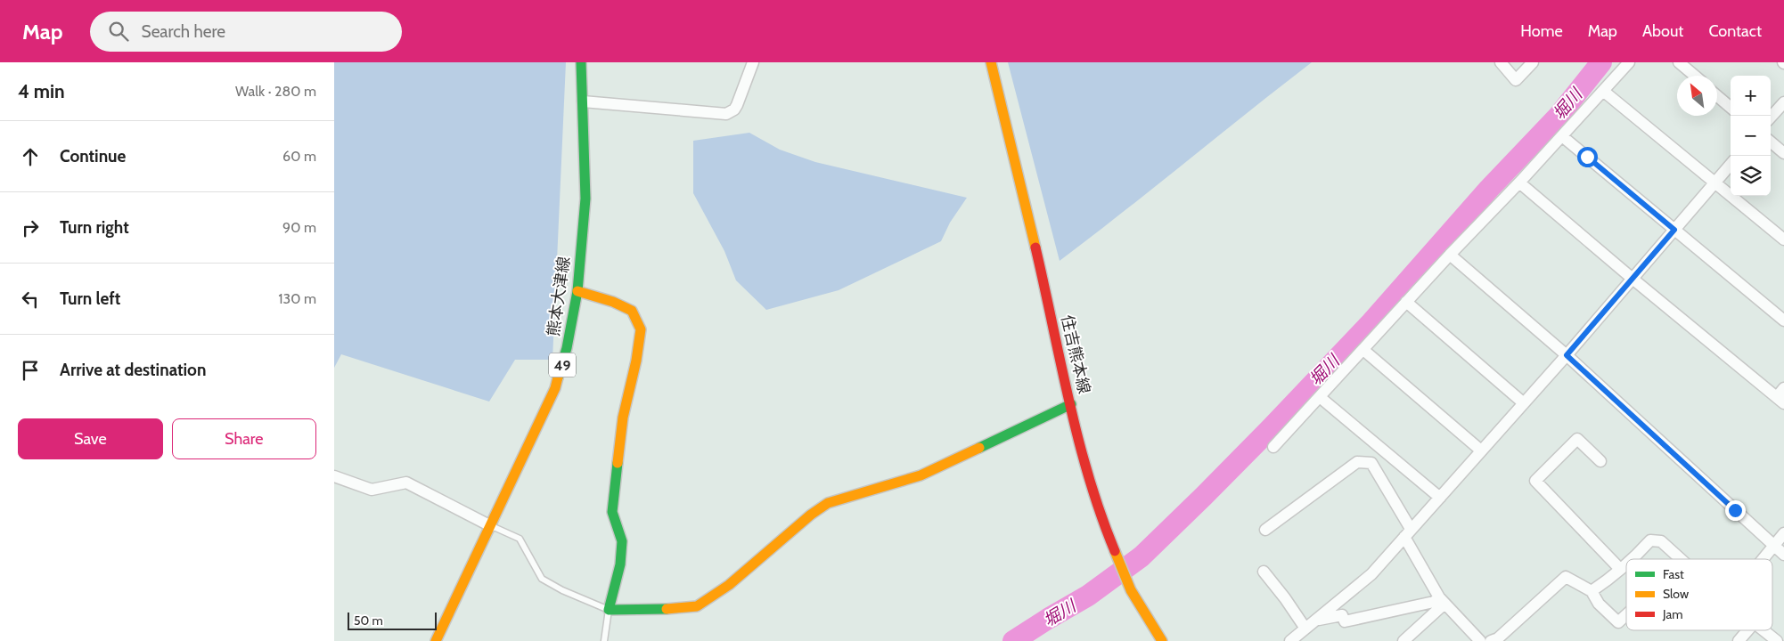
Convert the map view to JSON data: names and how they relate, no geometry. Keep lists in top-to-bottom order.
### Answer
{
  "streets": {
    "main road": ["熊本大津線", "住吉熊本線", "49"]
  },
  "water": ["堀川"],
  "legend": ["Fast", "Slow", "Jam"],
  "scale_bar": "50 m",
  "north": "top left",
  "page": {
    "header": "Map",
    "search": "Search here",
    "nav": [
      "Home",
      "Map",
      "About",
      "Contact"
    ],
    "heading": ["4 min", "Walk · 280 m"],
    "map_buttons": ["+", "−"],
    "list": [
      ["Continue", "60 m"],
      ["Turn right", "90 m"],
      ["Turn left", "130 m"],
      "Arrive at destination"
    ],
    "buttons": ["Save", "Share"],
    "scale": "50 m"
  }
}
